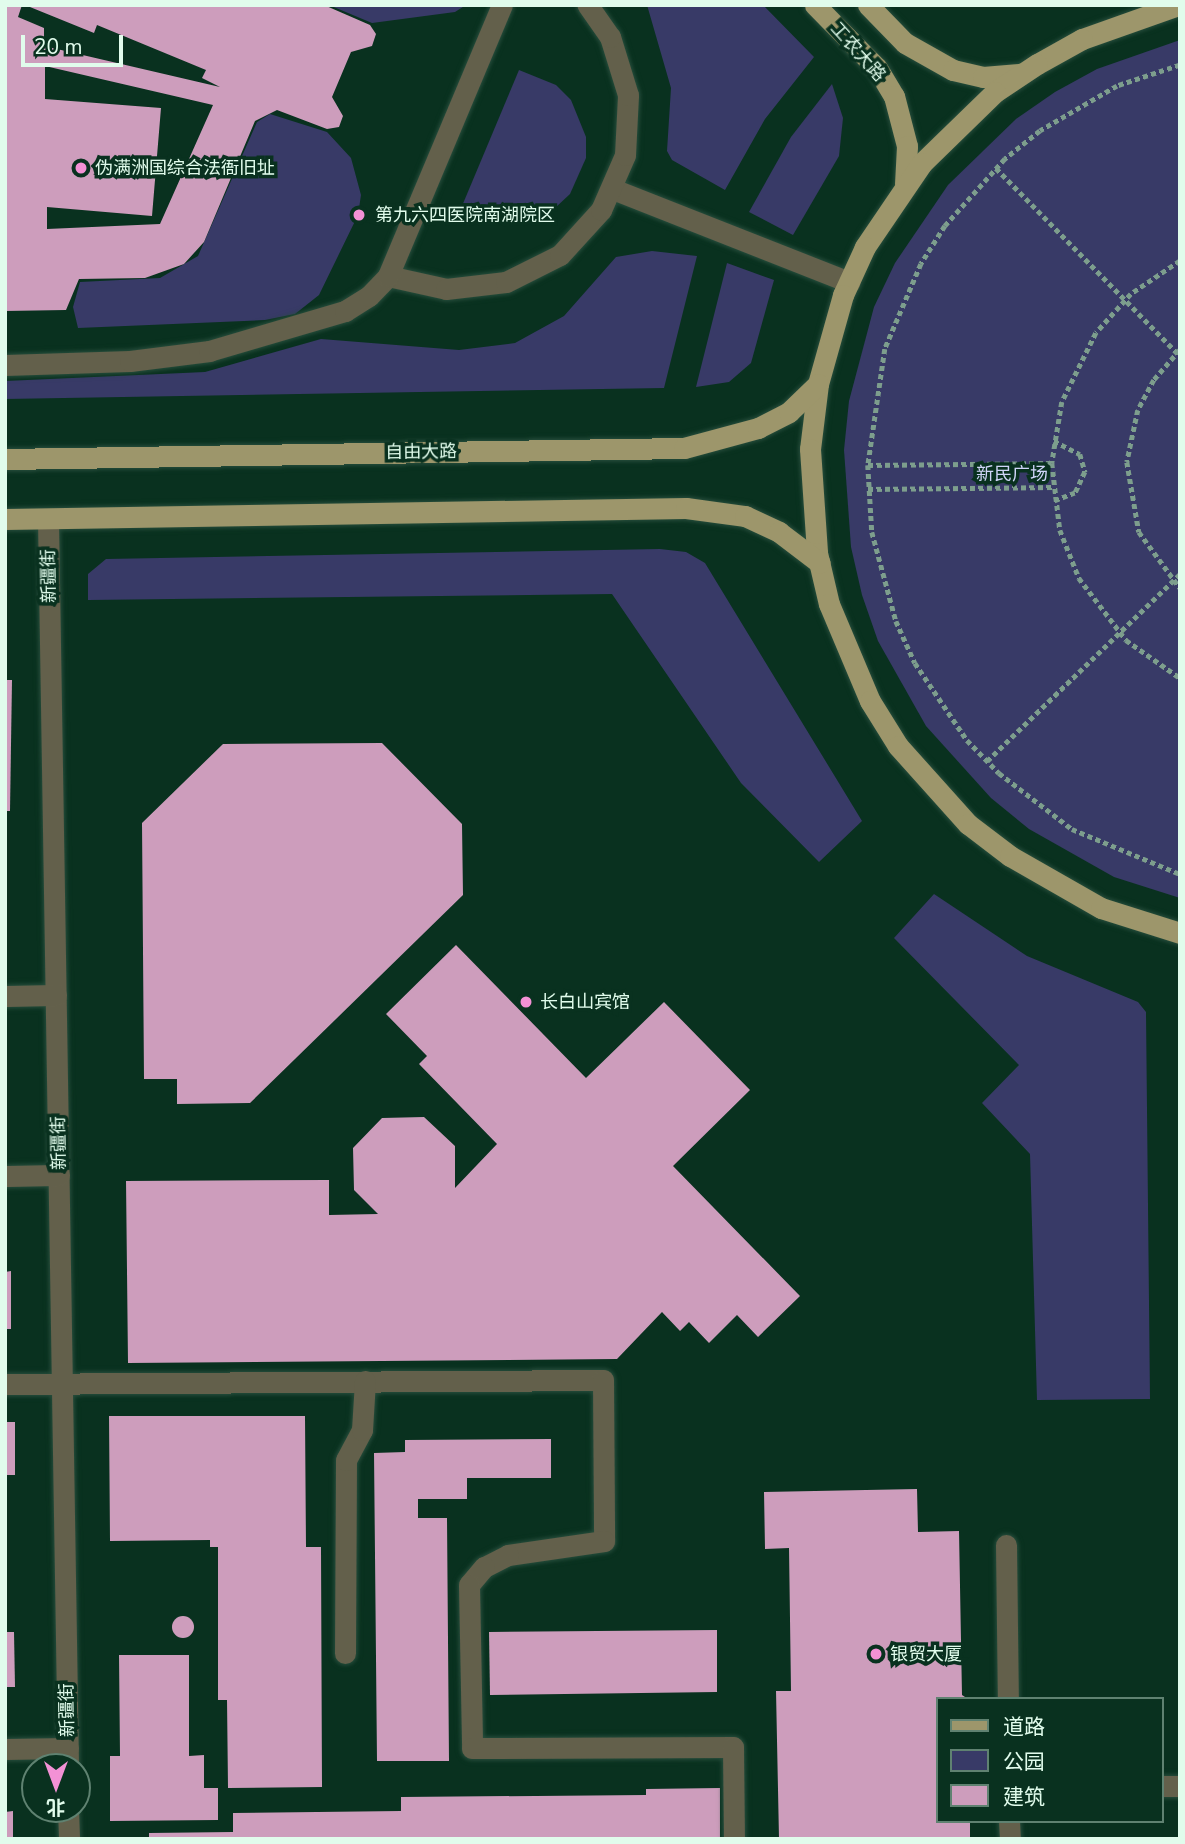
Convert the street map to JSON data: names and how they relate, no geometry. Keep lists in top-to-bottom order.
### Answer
{
  "streets": {
    "main road": ["工农大路", "自由大路"],
    "street": ["新疆街"]
  },
  "parks": ["新民广场"],
  "places": [
    "伪满洲国综合法衙旧址",
    "第九六四医院南湖院区",
    "长白山宾馆",
    "银贸大厦"
  ],
  "legend": ["道路", "公园", "建筑"],
  "scale_bar": "20 m",
  "north": "bottom"
}
